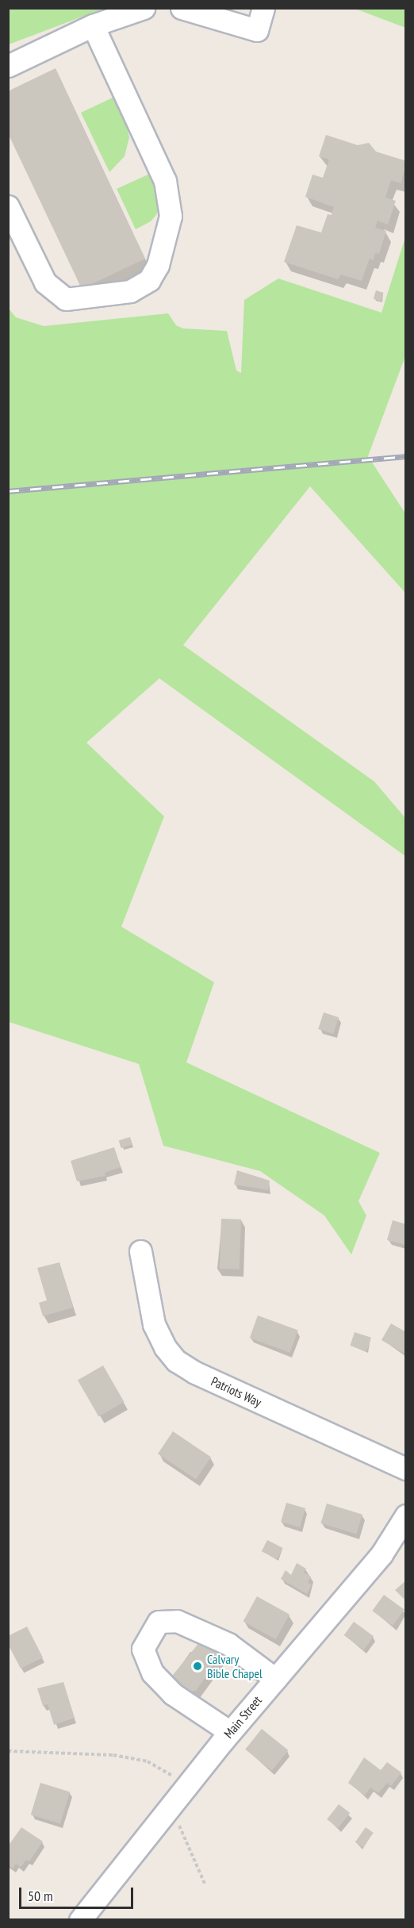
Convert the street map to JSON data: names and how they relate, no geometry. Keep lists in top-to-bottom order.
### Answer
{
  "streets": {
    "street": ["Patriots Way", "Main Street"]
  },
  "places": ["Calvary Bible Chapel"],
  "scale_bar": "50 m"
}
